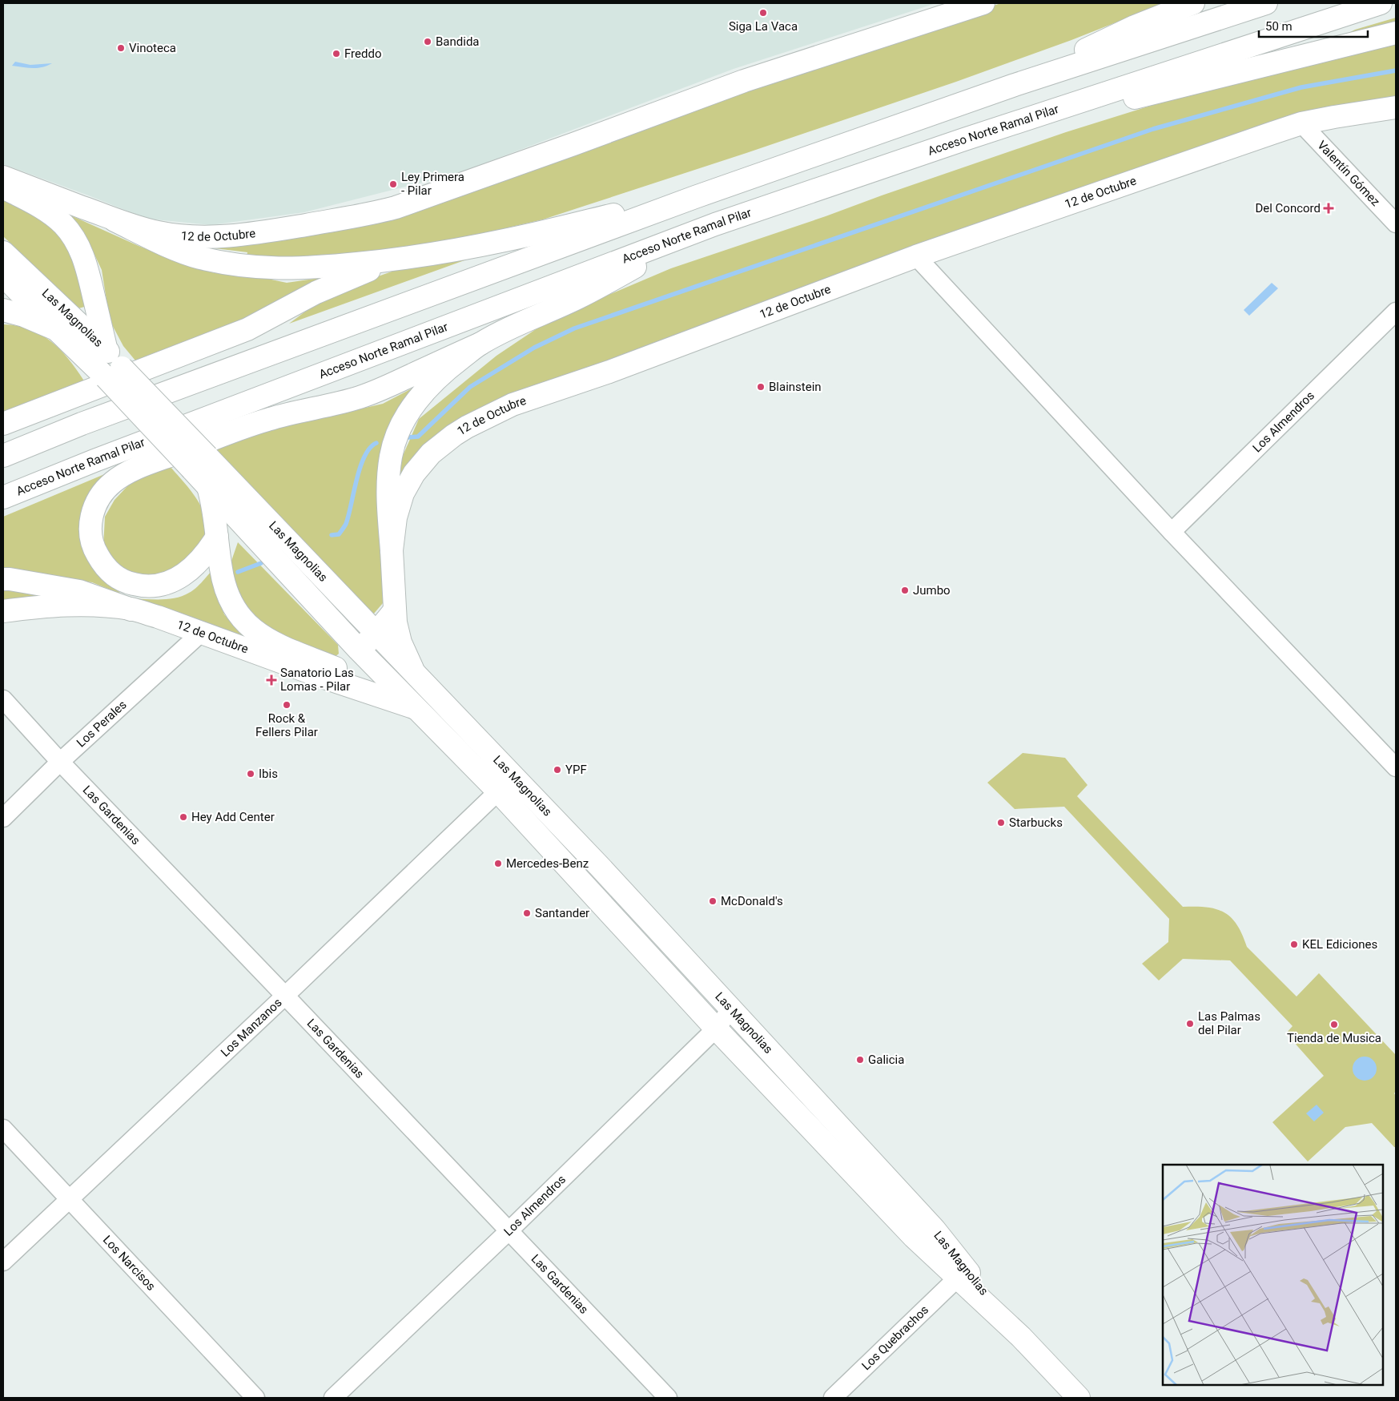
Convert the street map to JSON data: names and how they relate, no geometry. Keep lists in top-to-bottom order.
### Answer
{
  "streets": {
    "main road": ["Acceso Norte Ramal Pilar", "12 de Octubre", "Las Magnolias"],
    "street": [
      "Valentín Gómez",
      "Los Almendros",
      "Los Perales",
      "Las Gardenias",
      "Los Manzanos",
      "Los Narcisos",
      "Los Quebrachos"
    ]
  },
  "crossings": [
    ["Valentín Gómez", "12 de Octubre"],
    ["12 de Octubre", "Las Magnolias"],
    ["12 de Octubre", "Los Perales"],
    ["Las Magnolias", "Los Almendros"],
    ["Las Magnolias", "Los Manzanos"],
    ["Las Magnolias", "Los Quebrachos"],
    ["Los Almendros", "Las Gardenias"],
    ["Los Perales", "Las Gardenias"],
    ["Las Gardenias", "Los Manzanos"],
    ["Los Manzanos", "Los Narcisos"]
  ],
  "places": {
    "other": [
      "Siga La Vaca",
      "Bandida",
      "Vinoteca",
      "Freddo",
      "Ley Primera - Pilar",
      "Blainstein",
      "Jumbo",
      "Rock & Fellers Pilar",
      "YPF",
      "Ibis",
      "Hey Add Center",
      "Starbucks",
      "Mercedes-Benz",
      "McDonald's",
      "Santander",
      "KEL Ediciones",
      "Las Palmas del Pilar",
      "Tienda de Musica",
      "Galicia"
    ],
    "health": ["Del Concord", "Sanatorio Las Lomas - Pilar"]
  },
  "scale_bar": "50 m"
}
